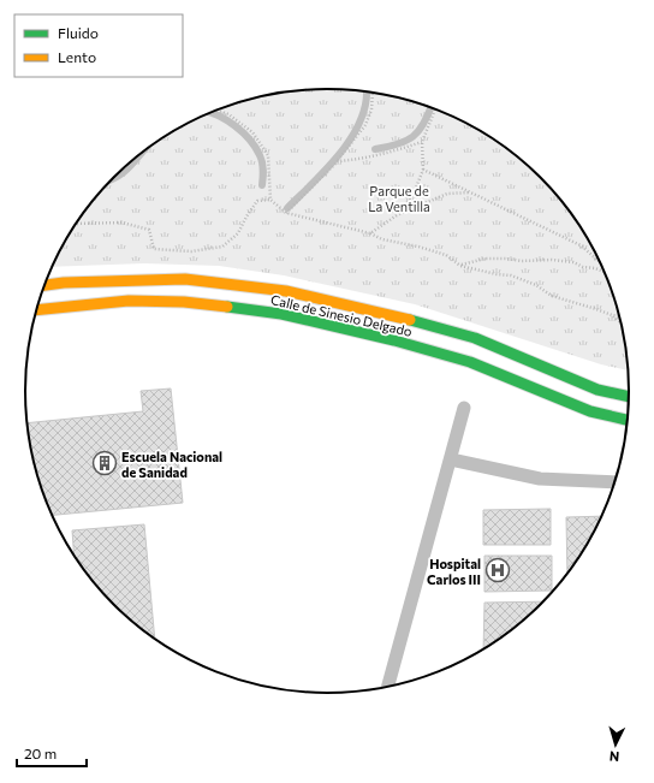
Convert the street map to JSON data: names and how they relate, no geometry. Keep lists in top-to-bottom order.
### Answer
{
  "streets": {
    "main road": ["Calle de Sinesio Delgado"]
  },
  "parks": ["Parque de La Ventilla"],
  "places": {
    "building": ["Escuela Nacional de Sanidad"],
    "hospital": ["Hospital Carlos III"]
  },
  "legend": ["Fluido", "Lento"],
  "scale_bar": "20 m",
  "north": "bottom"
}
